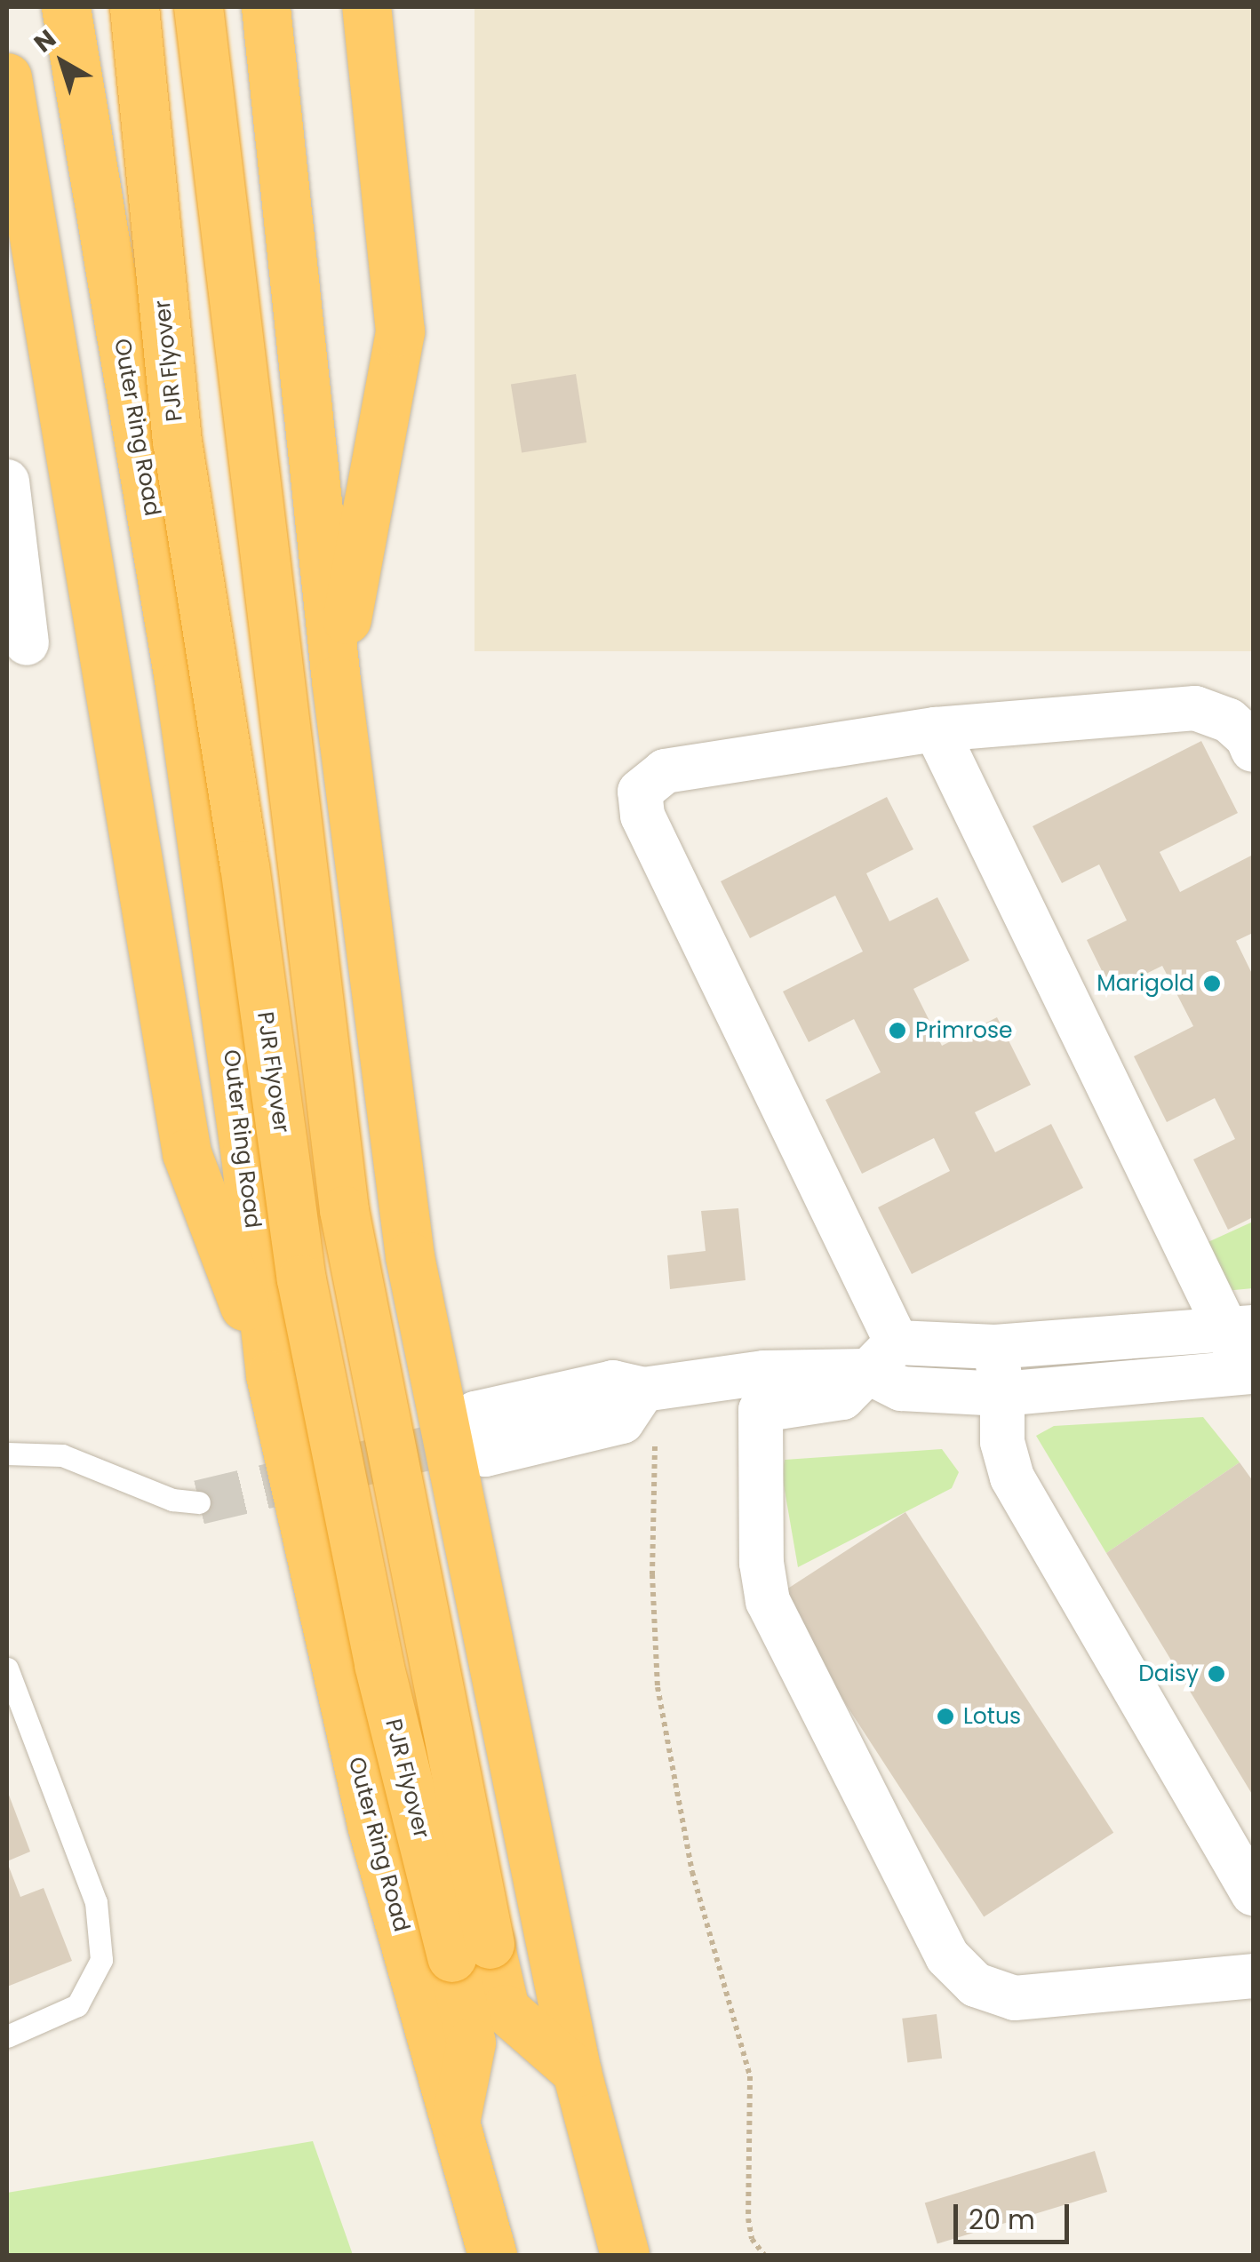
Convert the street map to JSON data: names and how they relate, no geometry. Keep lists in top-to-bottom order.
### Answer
{
  "streets": {
    "highway": ["PJR Flyover", "Outer Ring Road"]
  },
  "crossings": [
    ["PJR Flyover", "Outer Ring Road"]
  ],
  "places": [
    "Marigold",
    "Primrose",
    "Daisy",
    "Lotus"
  ],
  "scale_bar": "20 m",
  "north": "top left"
}
